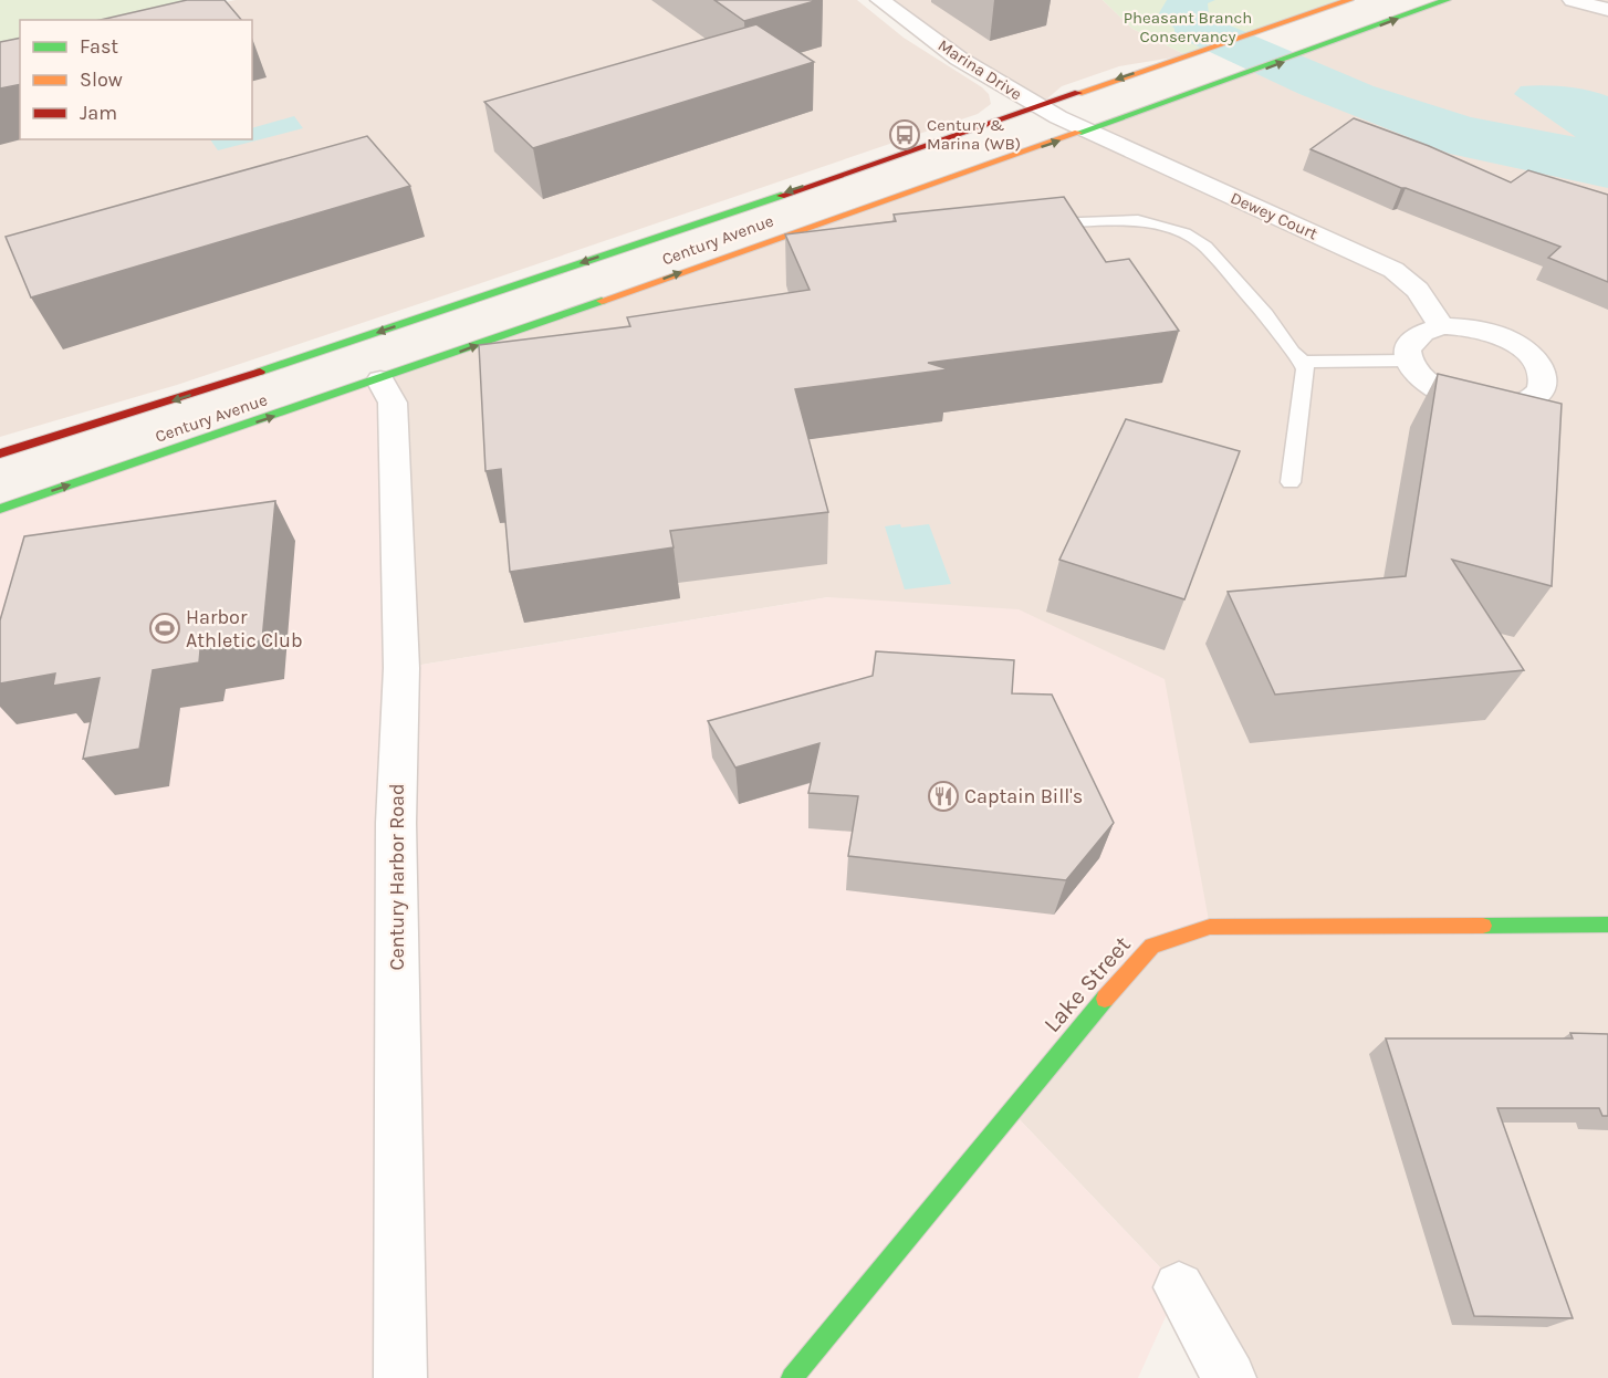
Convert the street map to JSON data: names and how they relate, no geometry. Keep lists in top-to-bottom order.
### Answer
{
  "streets": {
    "main road": ["Century Avenue", "Lake Street"],
    "street": ["Marina Drive", "Dewey Court", "Century Harbor Road"]
  },
  "crossings": [
    ["Marina Drive", "Dewey Court"],
    ["Marina Drive", "Century Avenue"],
    ["Dewey Court", "Century Avenue"],
    ["Century Avenue", "Century Harbor Road"]
  ],
  "parks": ["Pheasant Branch Conservancy"],
  "places": {
    "bus stop": ["Century & Marina (WB)"],
    "sports": ["Harbor Athletic Club"],
    "restaurant": ["Captain Bill's"]
  },
  "legend": ["Fast", "Slow", "Jam"]
}
